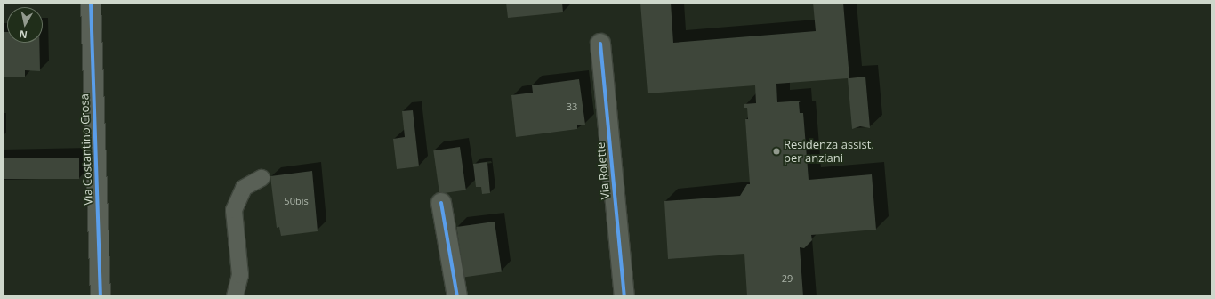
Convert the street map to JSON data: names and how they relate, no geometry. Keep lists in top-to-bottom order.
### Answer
{
  "streets": {
    "street": ["Via Costantino Crosa", "Via Rolette"]
  },
  "places": ["Residenza assist. per anziani"],
  "house_numbers": ["33", "50bis", "29"],
  "north": "bottom"
}
